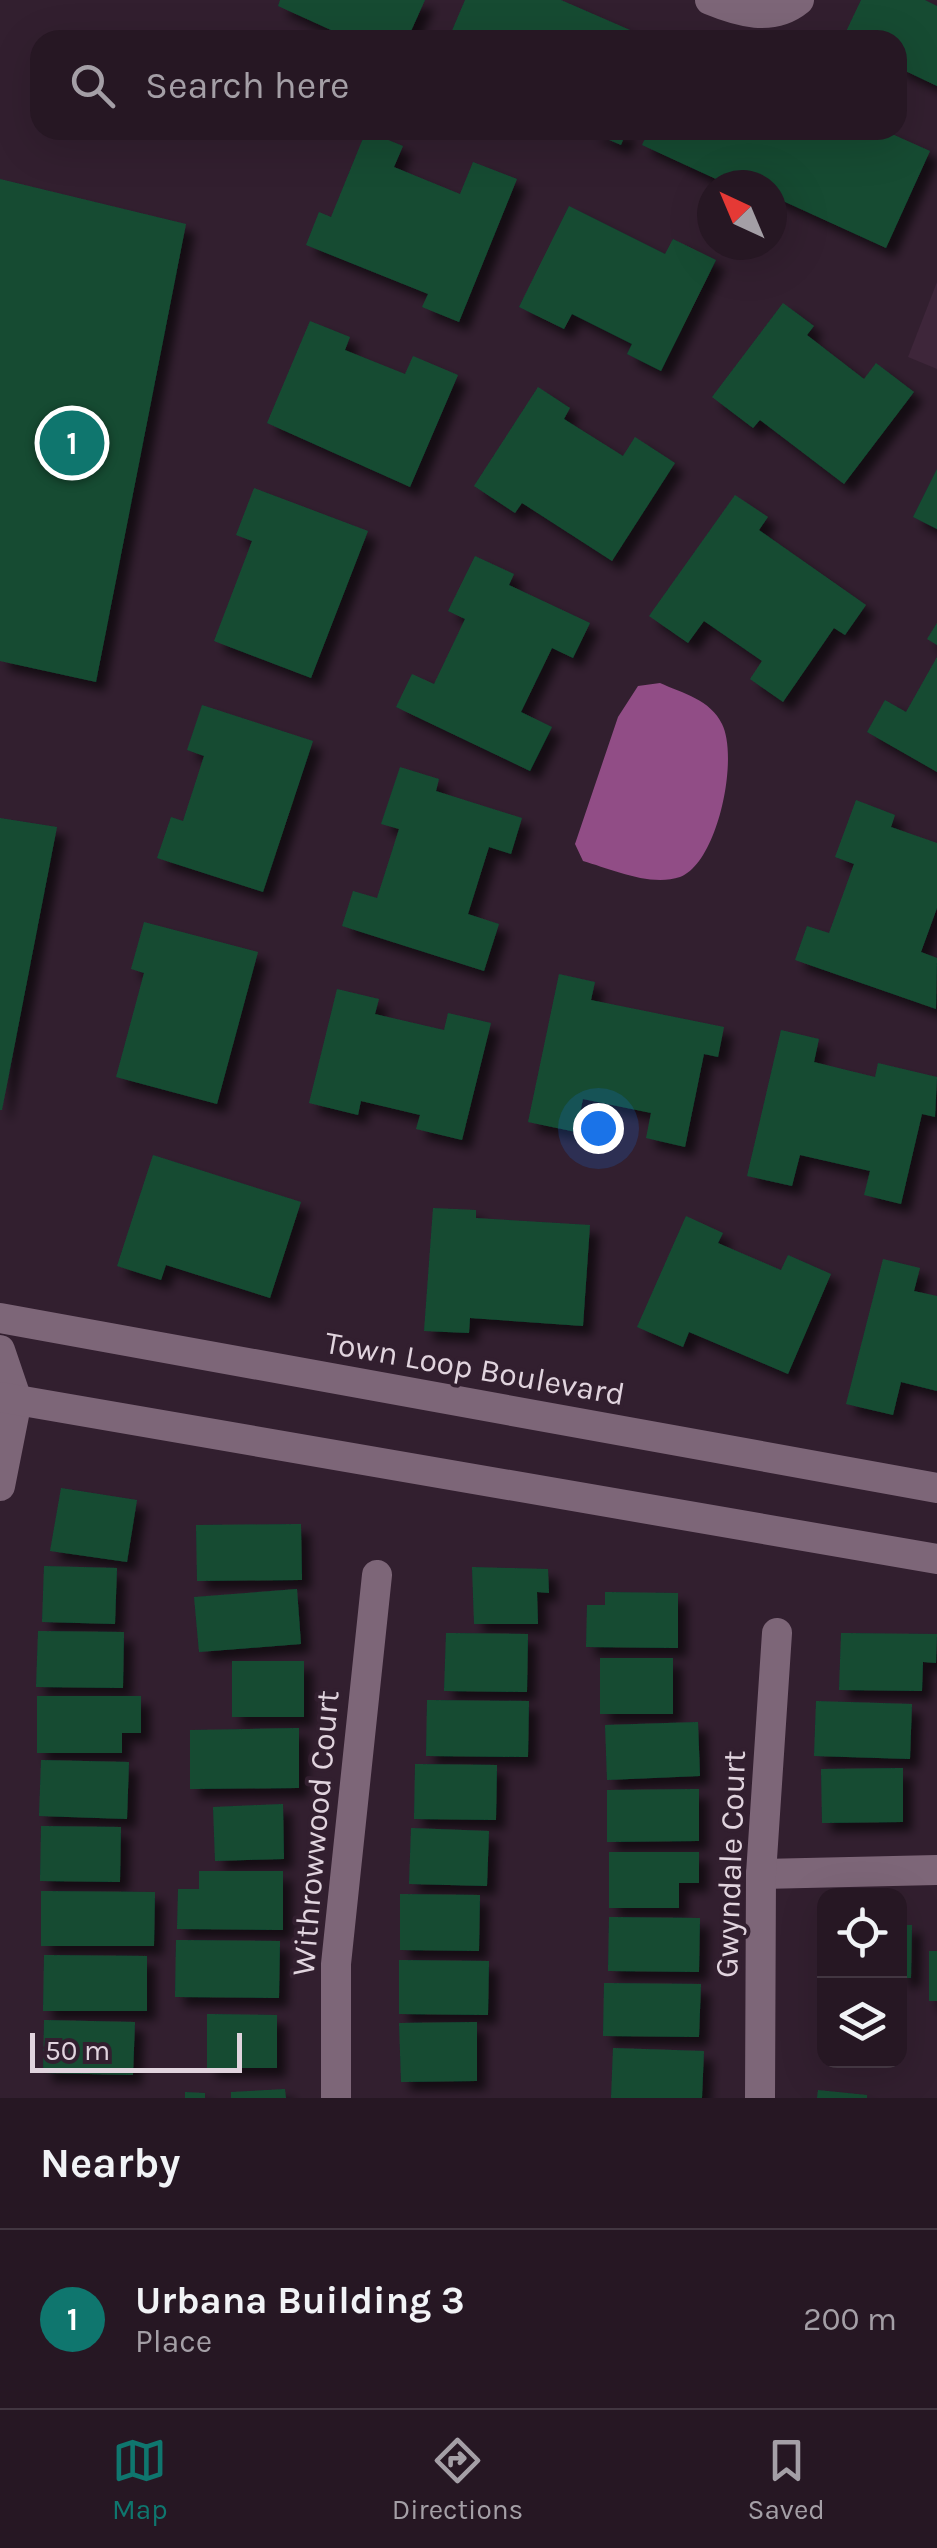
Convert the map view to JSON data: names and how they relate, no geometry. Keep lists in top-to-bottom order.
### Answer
{
  "streets": {
    "street": ["Town Loop Boulevard", "Withrowwood Court", "Gwyndale Court"]
  },
  "scale_bar": "50 m",
  "north": "top left",
  "page": {
    "search": "Search here",
    "pins": "1",
    "scale": "50 m",
    "heading": "Nearby",
    "list": [
      {
        "mark": "1",
        "name": "Urbana Building 3",
        "note": "Place",
        "value": "200 m"
      }
    ],
    "nav": ["Map", "Directions", "Saved"]
  }
}
